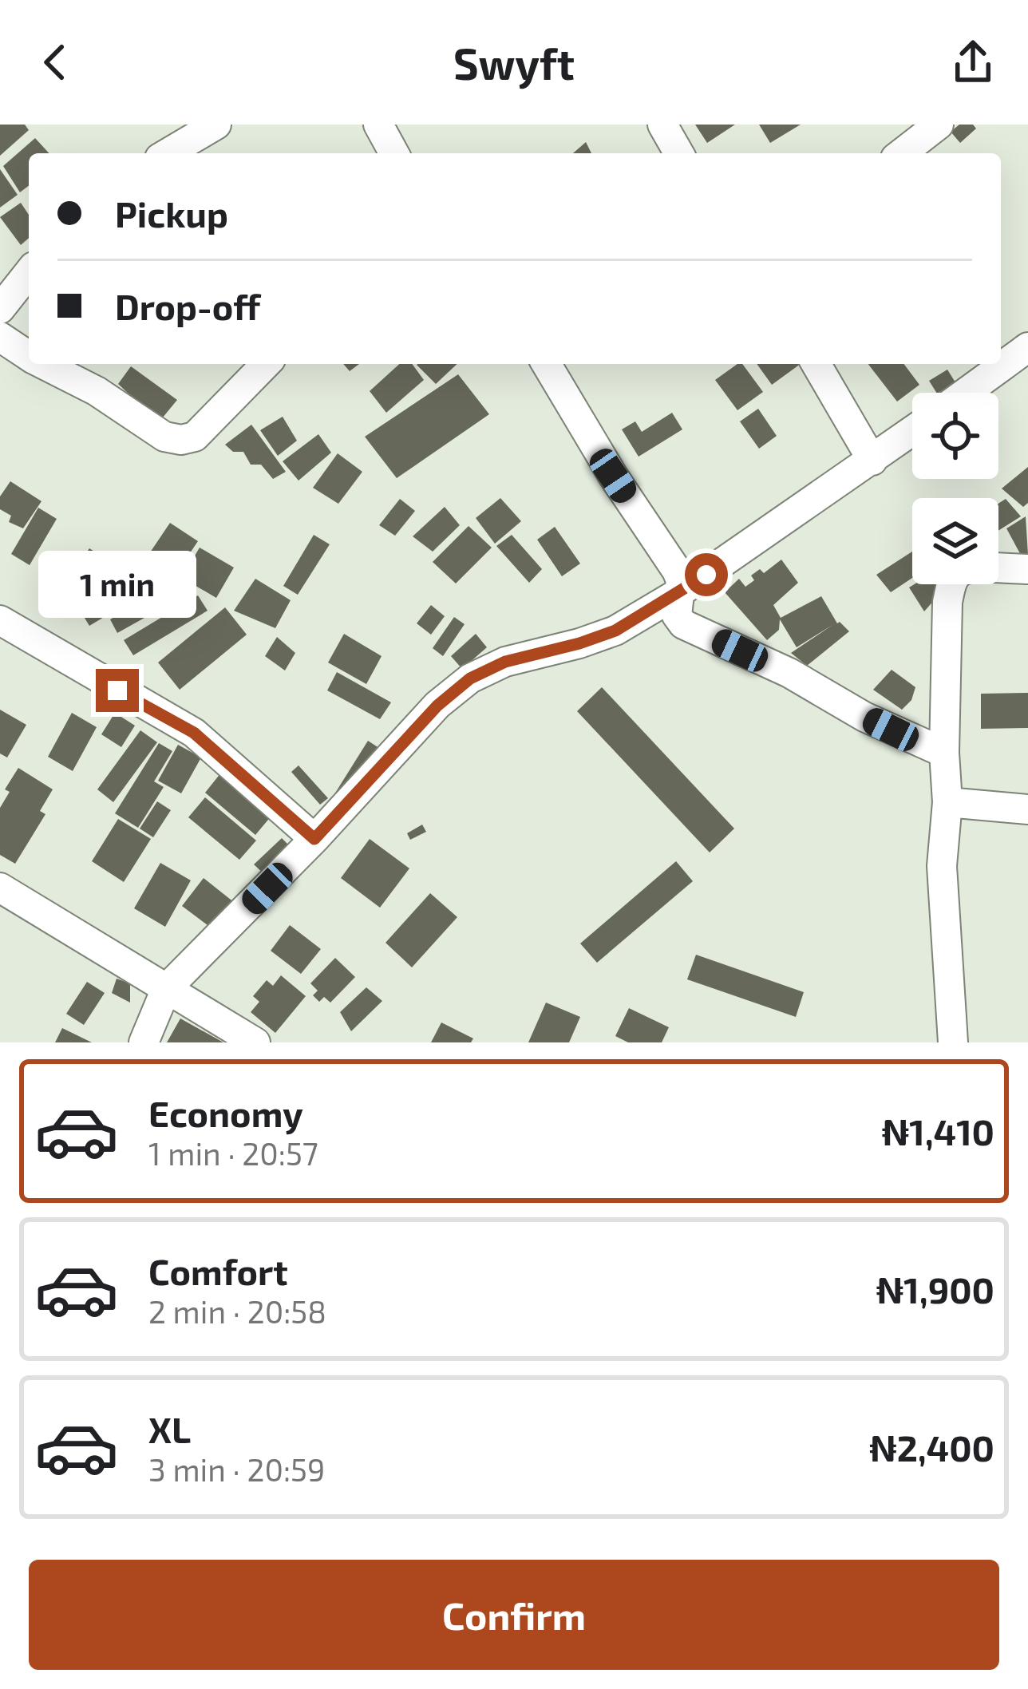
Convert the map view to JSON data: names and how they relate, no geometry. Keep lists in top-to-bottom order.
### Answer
{
  "page": {
    "header": "Swyft",
    "banner": ["Pickup", "Drop-off"],
    "bubble": "1 min",
    "list": [
      {
        "name": "Economy",
        "note": "1 min · 20:57",
        "value": "₦1,410"
      },
      {
        "name": "Comfort",
        "note": "2 min · 20:58",
        "value": "₦1,900"
      },
      {
        "name": "XL",
        "note": "3 min · 20:59",
        "value": "₦2,400"
      }
    ],
    "buttons": "Confirm"
  }
}
